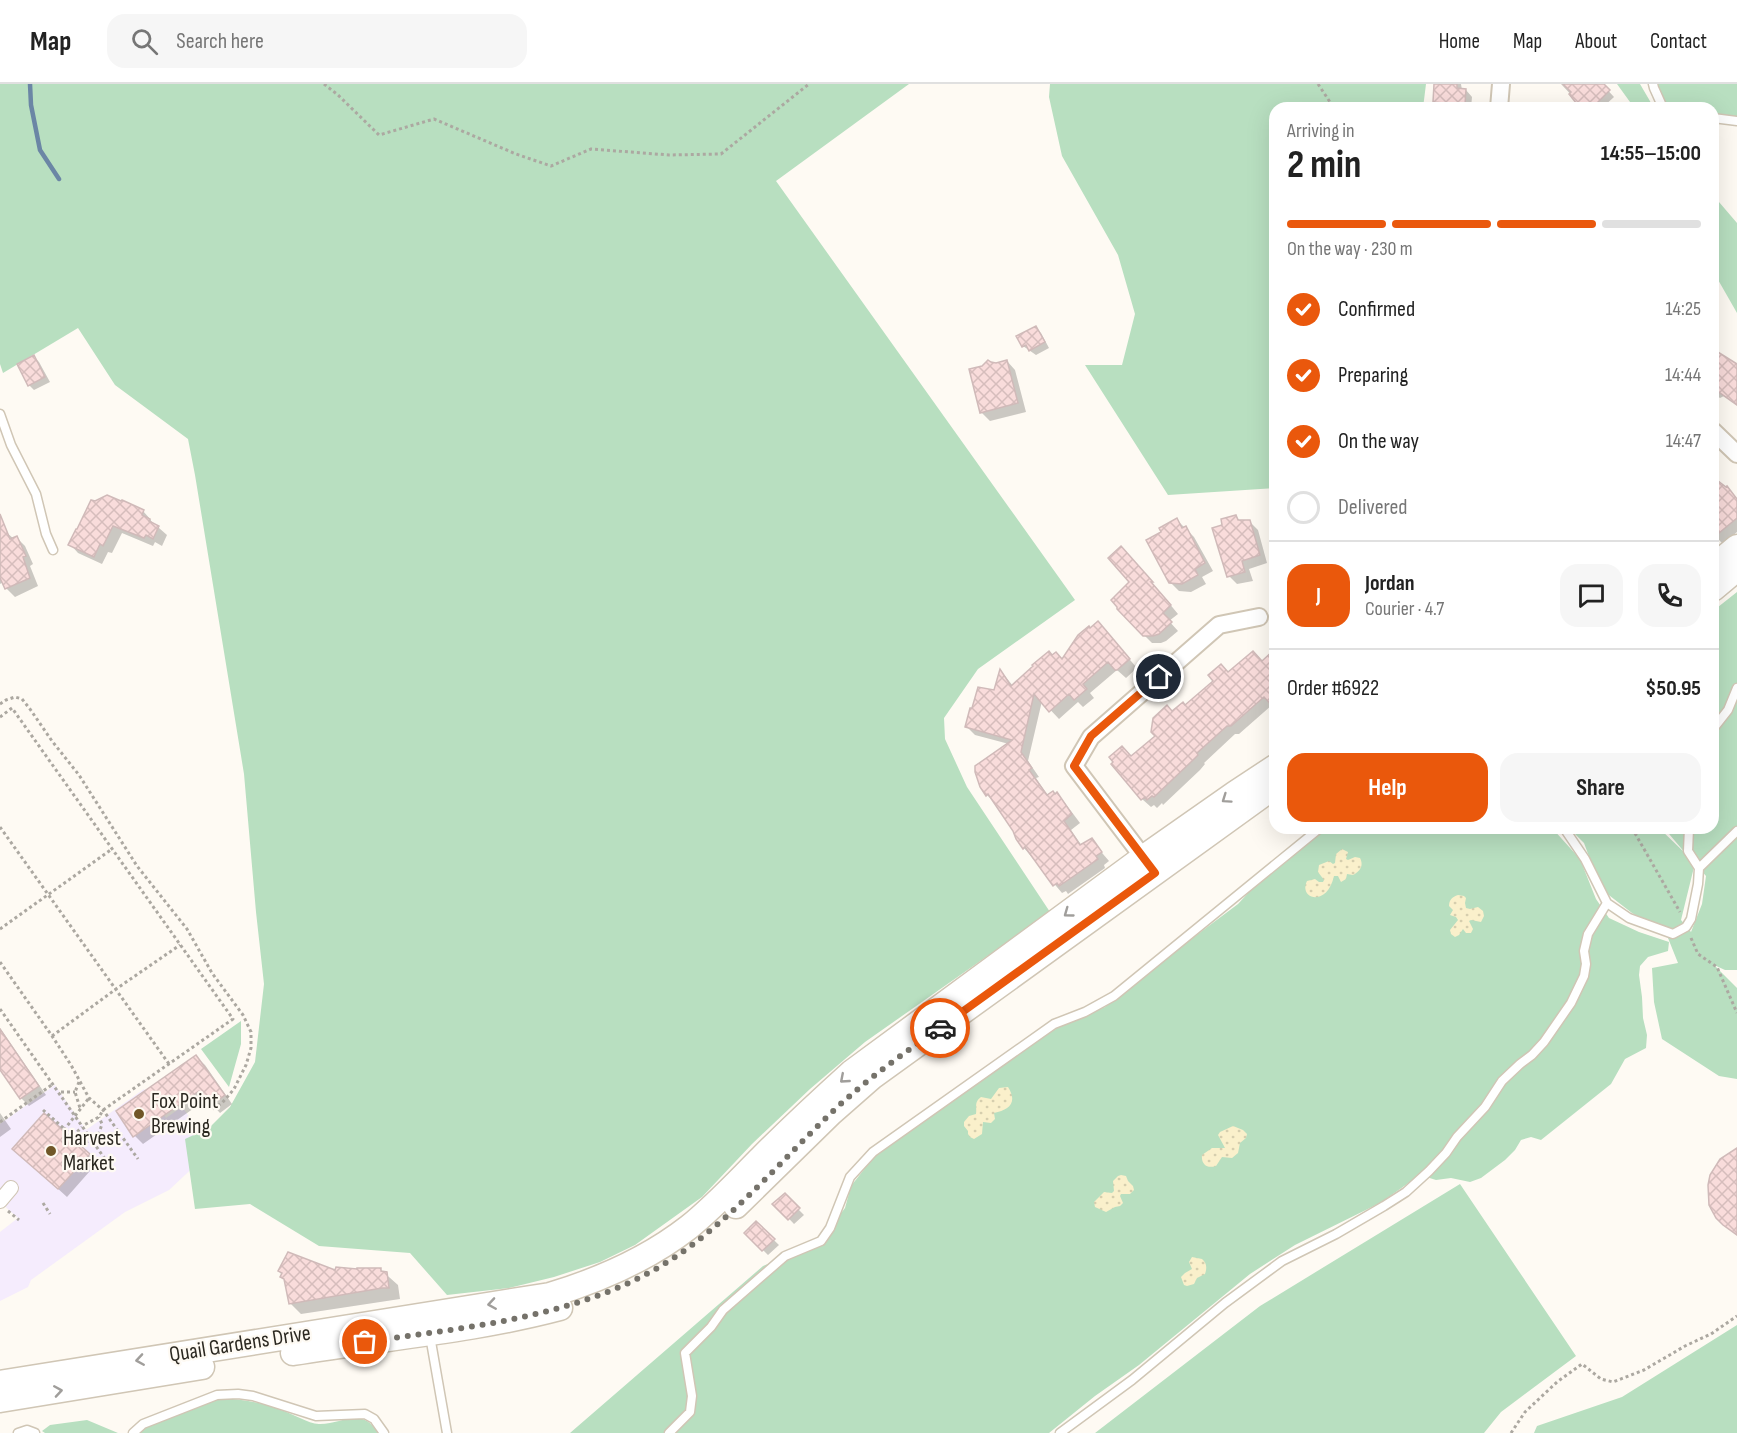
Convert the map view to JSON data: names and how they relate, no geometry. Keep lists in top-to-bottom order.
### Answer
{
  "streets": {
    "main road": ["Quail Gardens Drive"]
  },
  "places": ["Fox Point Brewing", "Harvest Market"],
  "page": {
    "header": "Map",
    "search": "Search here",
    "nav": [
      "Home",
      "Map",
      "About",
      "Contact"
    ],
    "heading": ["2 min", "Arriving in", "14:55–15:00"],
    "panel": [
      "Jordan",
      "Courier · 4.7",
      "Order #6922",
      "$50.95"
    ],
    "bar": "On the way · 230 m",
    "list": [
      ["Confirmed", "14:25"],
      ["Preparing", "14:44"],
      ["On the way", "14:47"],
      "Delivered"
    ],
    "round": "J",
    "buttons": ["Help", "Share"]
  }
}
